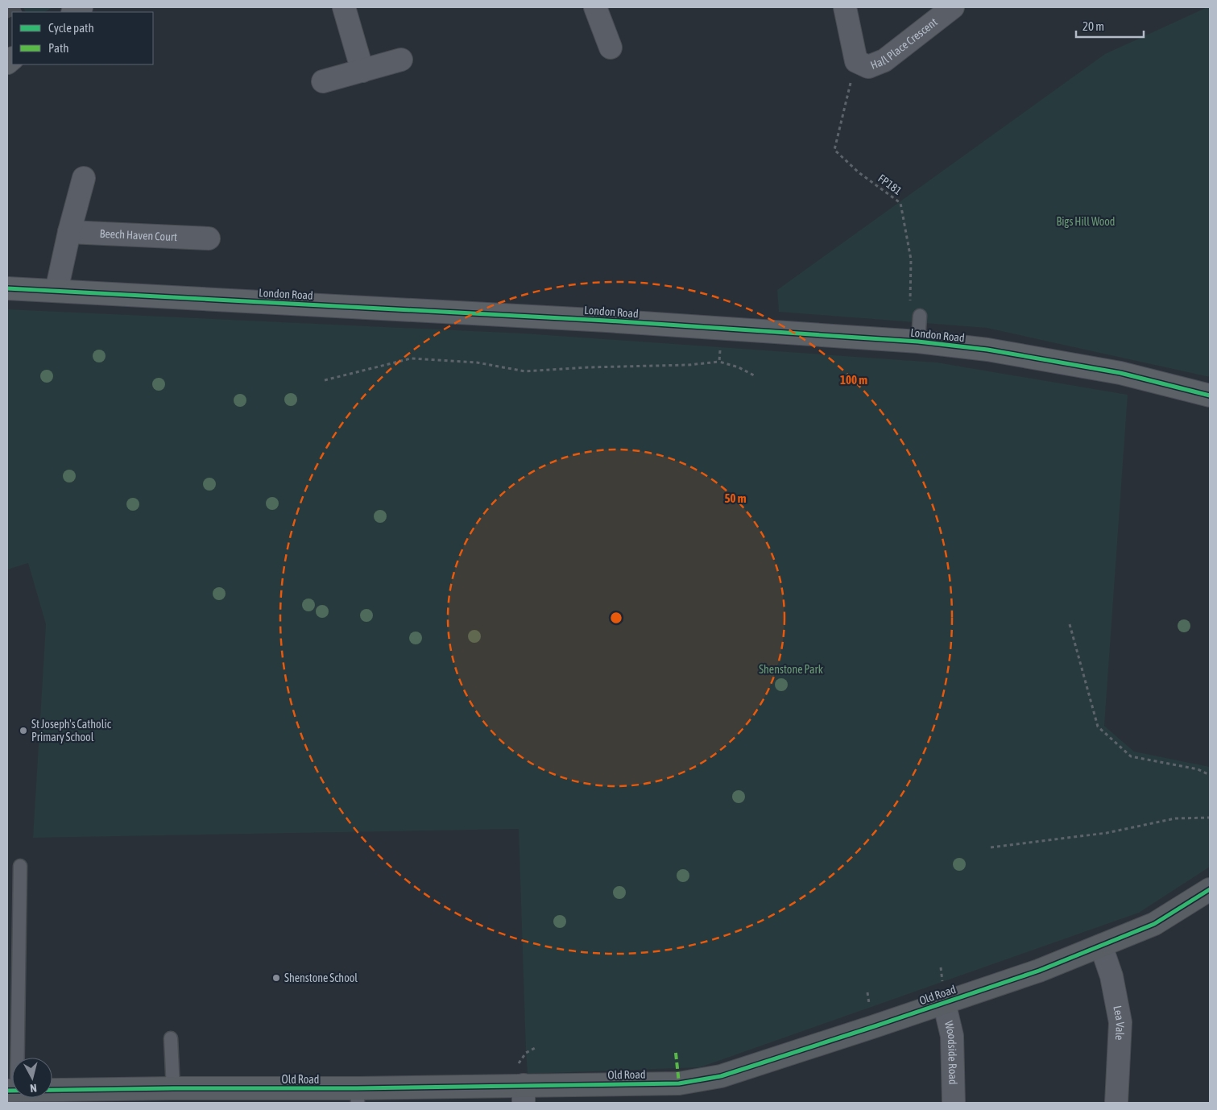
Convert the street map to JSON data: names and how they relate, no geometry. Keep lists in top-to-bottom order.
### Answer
{
  "streets": {
    "main road": ["London Road"],
    "street": [
      "Hall Place Crescent",
      "Beech Haven Court",
      "Old Road",
      "Lea Vale",
      "Woodside Road"
    ],
    "path": ["FP181"]
  },
  "crossings": [
    ["Hall Place Crescent", "FP181"],
    ["Old Road", "Lea Vale"],
    ["Old Road", "Woodside Road"]
  ],
  "parks": ["Bigs Hill Wood", "Shenstone Park"],
  "places": ["St Joseph's Catholic Primary School", "Shenstone School"],
  "legend": ["Cycle path", "Path"],
  "scale_bar": "20 m",
  "north": "bottom",
  "rings": ["100 m", "50 m"]
}
